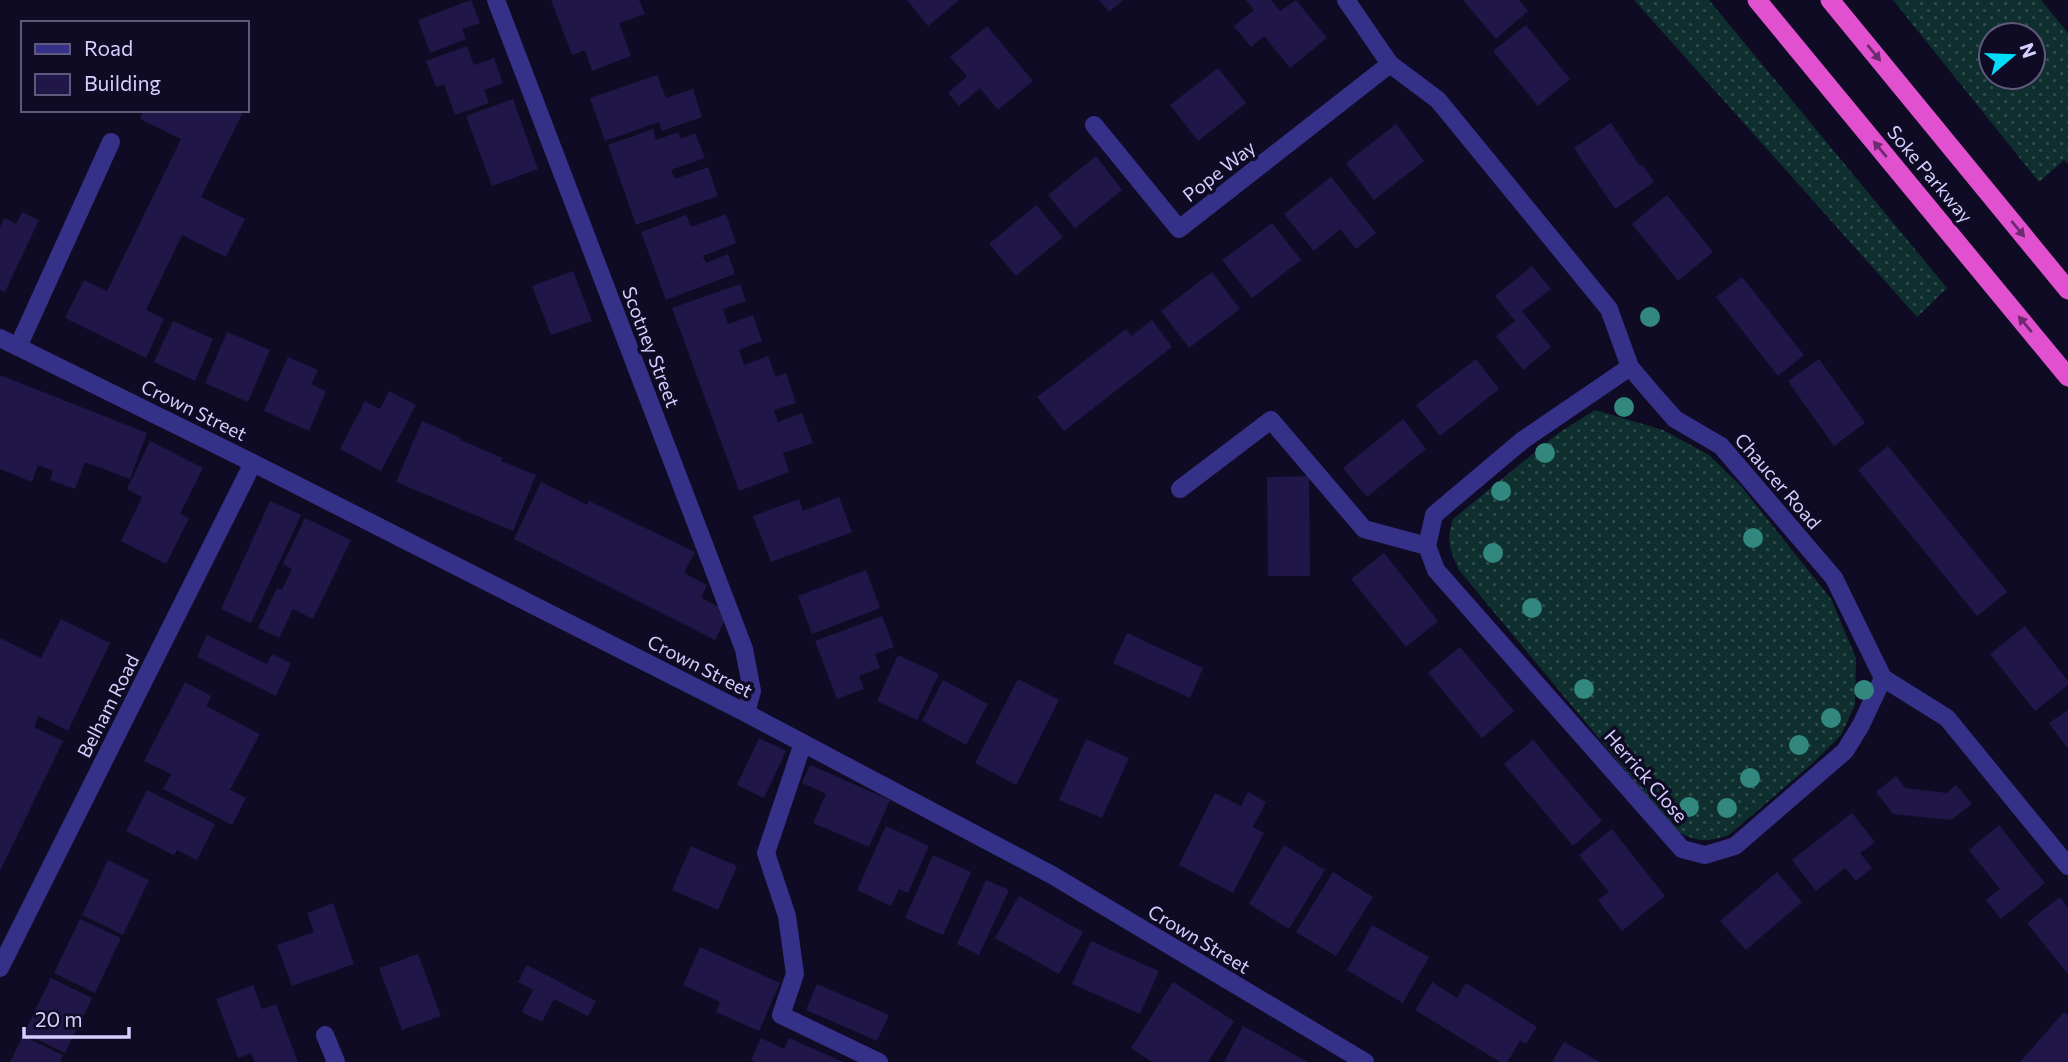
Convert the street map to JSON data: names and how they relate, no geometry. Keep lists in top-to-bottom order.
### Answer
{
  "streets": {
    "highway": ["Soke Parkway"],
    "street": [
      "Pope Way",
      "Scotney Street",
      "Crown Street",
      "Chaucer Road",
      "Belham Road",
      "Herrick Close"
    ]
  },
  "crossings": [
    ["Pope Way", "Chaucer Road"],
    ["Scotney Street", "Crown Street"],
    ["Crown Street", "Belham Road"],
    ["Chaucer Road", "Herrick Close"]
  ],
  "legend": ["Road", "Building"],
  "scale_bar": "20 m",
  "north": "right"
}
